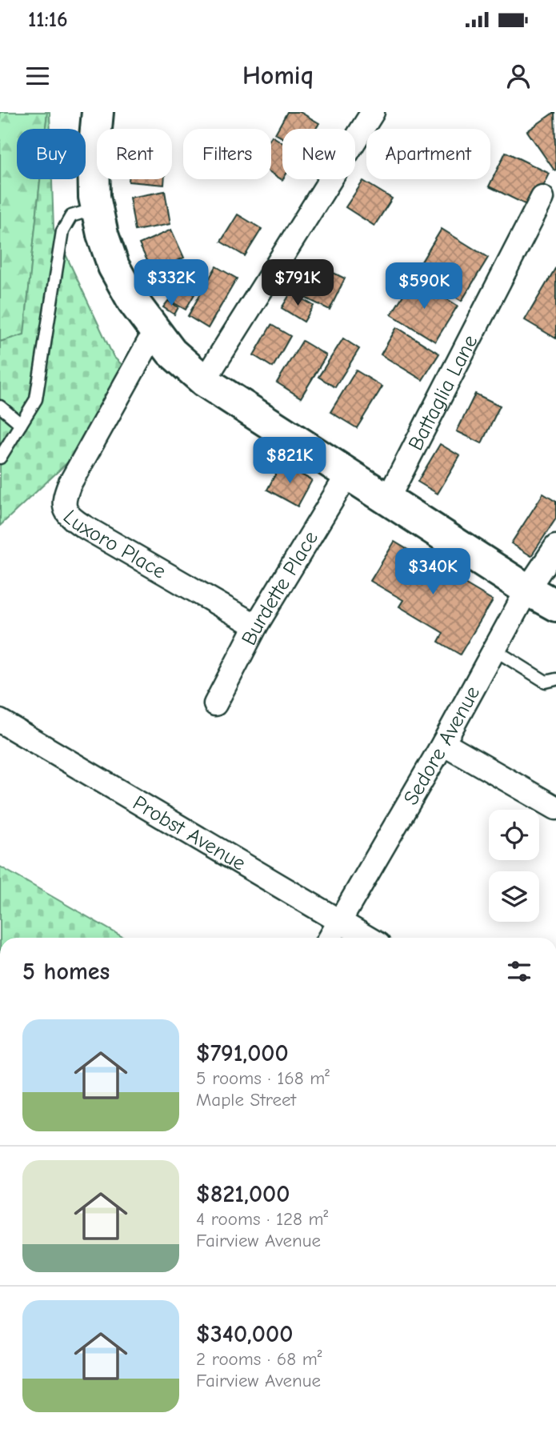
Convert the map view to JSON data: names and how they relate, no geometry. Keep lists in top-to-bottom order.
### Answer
{
  "streets": {
    "street": [
      "Battaglia Lane",
      "Luxoro Place",
      "Burdette Place",
      "Sedore Avenue",
      "Probst Avenue"
    ]
  },
  "crossings": [
    ["Luxoro Place", "Burdette Place"],
    ["Sedore Avenue", "Probst Avenue"]
  ],
  "page": {
    "status": "11:16",
    "header": "Homiq",
    "chip": [
      "Buy",
      "Rent",
      "Filters",
      "New",
      "Apartment"
    ],
    "price": [
      "$332K",
      "$791K",
      "$590K",
      "$821K",
      "$340K"
    ],
    "heading": "5 homes",
    "list": [
      {
        "name": "$791,000",
        "note": "5 rooms · 168 m² · Maple Street"
      },
      {
        "name": "$821,000",
        "note": "4 rooms · 128 m² · Fairview Avenue"
      },
      {
        "name": "$340,000",
        "note": "2 rooms · 68 m² · Fairview Avenue"
      }
    ]
  }
}
